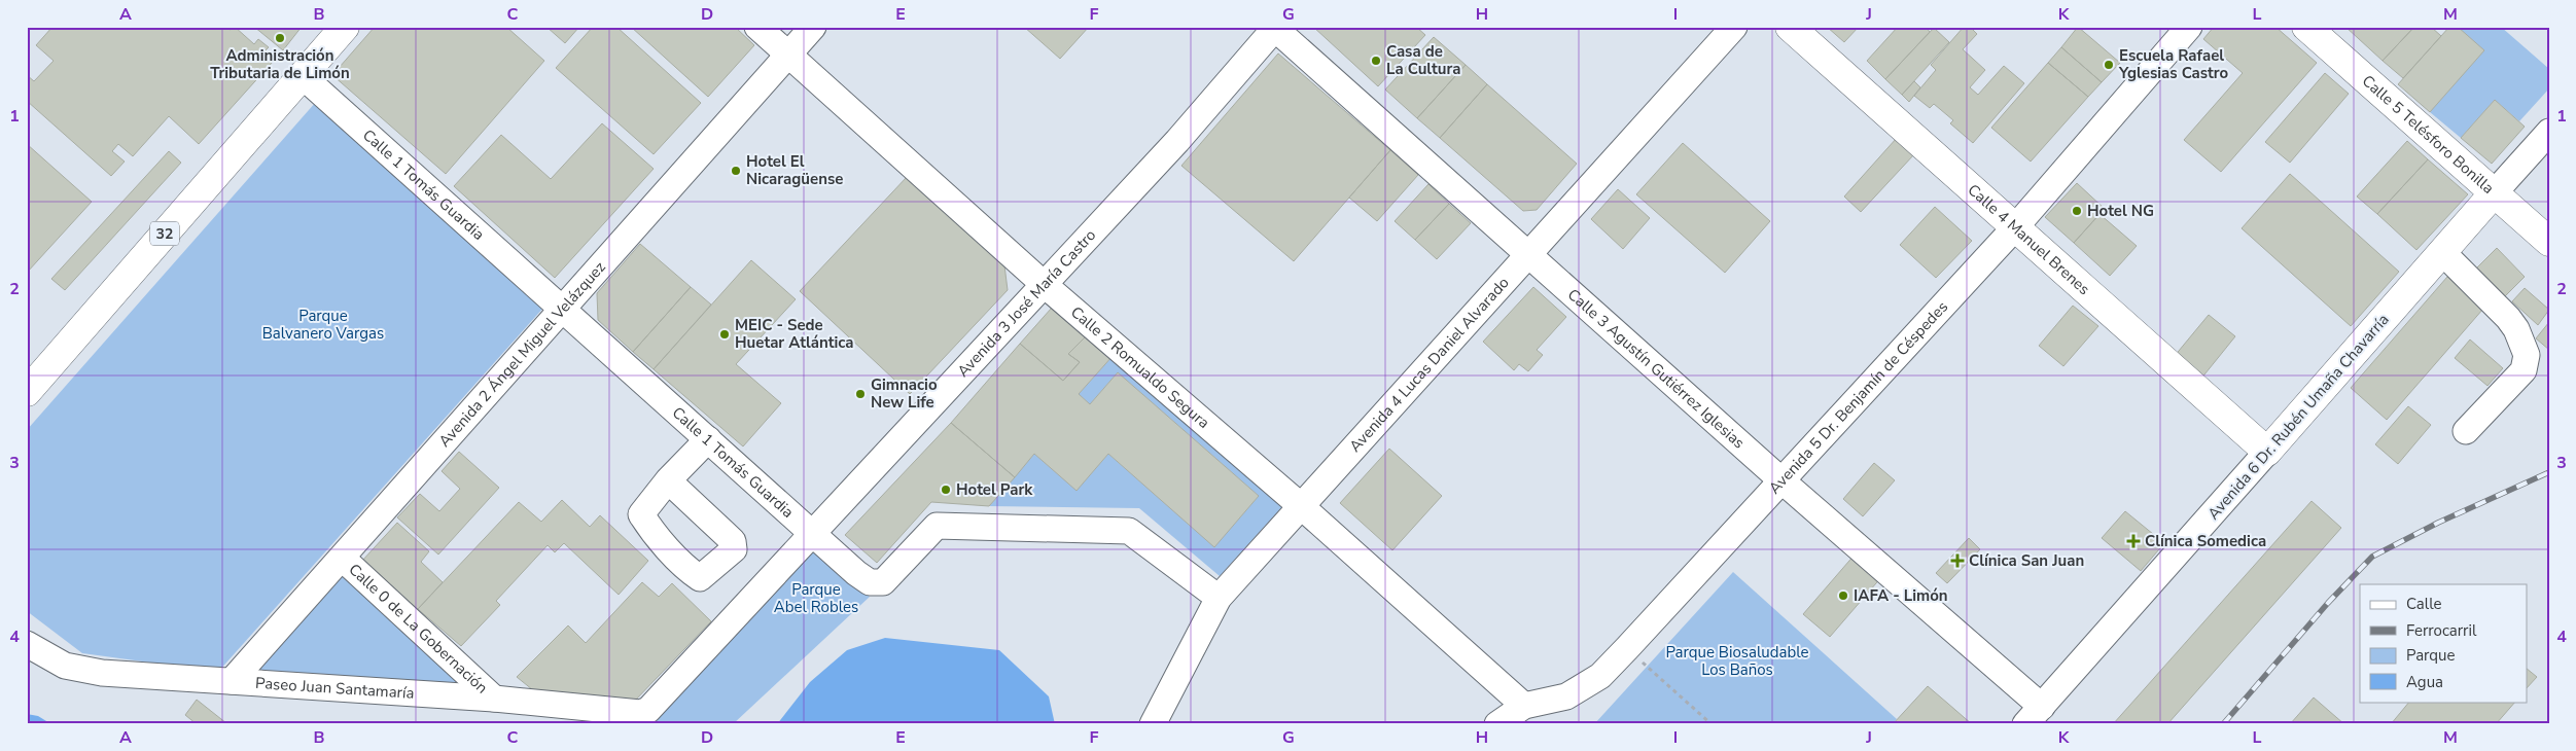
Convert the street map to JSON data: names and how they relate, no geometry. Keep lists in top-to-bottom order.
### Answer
{
  "streets": {
    "main road": [
      "Calle 5 Telésforo Bonilla",
      "32",
      "Calle 4 Manuel Brenes",
      "Avenida 6 Dr. Rubén Umaña Chavarría"
    ],
    "street": [
      "Calle 1 Tomás Guardia",
      "Avenida 3 José María Castro",
      "Avenida 2 Ángel Miguel Velázquez",
      "Avenida 4 Lucas Daniel Alvarado",
      "Calle 2 Romualdo Segura",
      "Calle 3 Agustín Gutiérrez Iglesias",
      "Avenida 5 Dr. Benjamín de Céspedes",
      "Calle 0 de La Gobernación",
      "Paseo Juan Santamaría"
    ]
  },
  "crossings": [
    ["Calle 5 Telésforo Bonilla", "Avenida 6 Dr. Rubén Umaña Chavarría"],
    ["Calle 1 Tomás Guardia", "32"],
    ["Calle 1 Tomás Guardia", "Avenida 3 José María Castro"],
    ["Calle 1 Tomás Guardia", "Avenida 2 Ángel Miguel Velázquez"],
    ["Calle 1 Tomás Guardia", "Avenida 4 Lucas Daniel Alvarado"],
    ["Calle 4 Manuel Brenes", "Avenida 5 Dr. Benjamín de Céspedes"],
    ["Calle 4 Manuel Brenes", "Avenida 6 Dr. Rubén Umaña Chavarría"],
    ["Avenida 3 José María Castro", "Calle 2 Romualdo Segura"],
    ["Avenida 3 José María Castro", "Calle 3 Agustín Gutiérrez Iglesias"],
    ["Avenida 3 José María Castro", "Paseo Juan Santamaría"],
    ["Avenida 2 Ángel Miguel Velázquez", "Calle 2 Romualdo Segura"],
    ["Avenida 2 Ángel Miguel Velázquez", "Calle 0 de La Gobernación"],
    ["Avenida 2 Ángel Miguel Velázquez", "Paseo Juan Santamaría"],
    ["Avenida 4 Lucas Daniel Alvarado", "Calle 2 Romualdo Segura"],
    ["Avenida 4 Lucas Daniel Alvarado", "Calle 3 Agustín Gutiérrez Iglesias"],
    ["Calle 2 Romualdo Segura", "Avenida 5 Dr. Benjamín de Céspedes"],
    ["Calle 3 Agustín Gutiérrez Iglesias", "Avenida 5 Dr. Benjamín de Céspedes"],
    ["Calle 3 Agustín Gutiérrez Iglesias", "Avenida 6 Dr. Rubén Umaña Chavarría"],
    ["Calle 0 de La Gobernación", "Paseo Juan Santamaría"]
  ],
  "parks": ["Parque Balvanero Vargas", "Parque Abel Robles", "Parque Biosaludable Los Baños"],
  "places": {
    "other": [
      "Administración Tributaria de Limón",
      "Casa de La Cultura",
      "Escuela Rafael Yglesias Castro",
      "Hotel El Nicaragüense",
      "Hotel NG",
      "MEIC - Sede Huetar Atlántica",
      "Gimnacio New Life",
      "Hotel Park",
      "IAFA - Limón"
    ],
    "health": ["Clínica Somedica", "Clínica San Juan"]
  },
  "legend": [
    "Calle",
    "Ferrocarril",
    "Parque",
    "Agua"
  ],
  "grid": {
    "columns": [
      "A",
      "B",
      "C",
      "D",
      "E",
      "F",
      "G",
      "H",
      "I",
      "J",
      "K",
      "L",
      "M"
    ],
    "rows": [
      "1",
      "2",
      "3",
      "4"
    ]
  }
}
